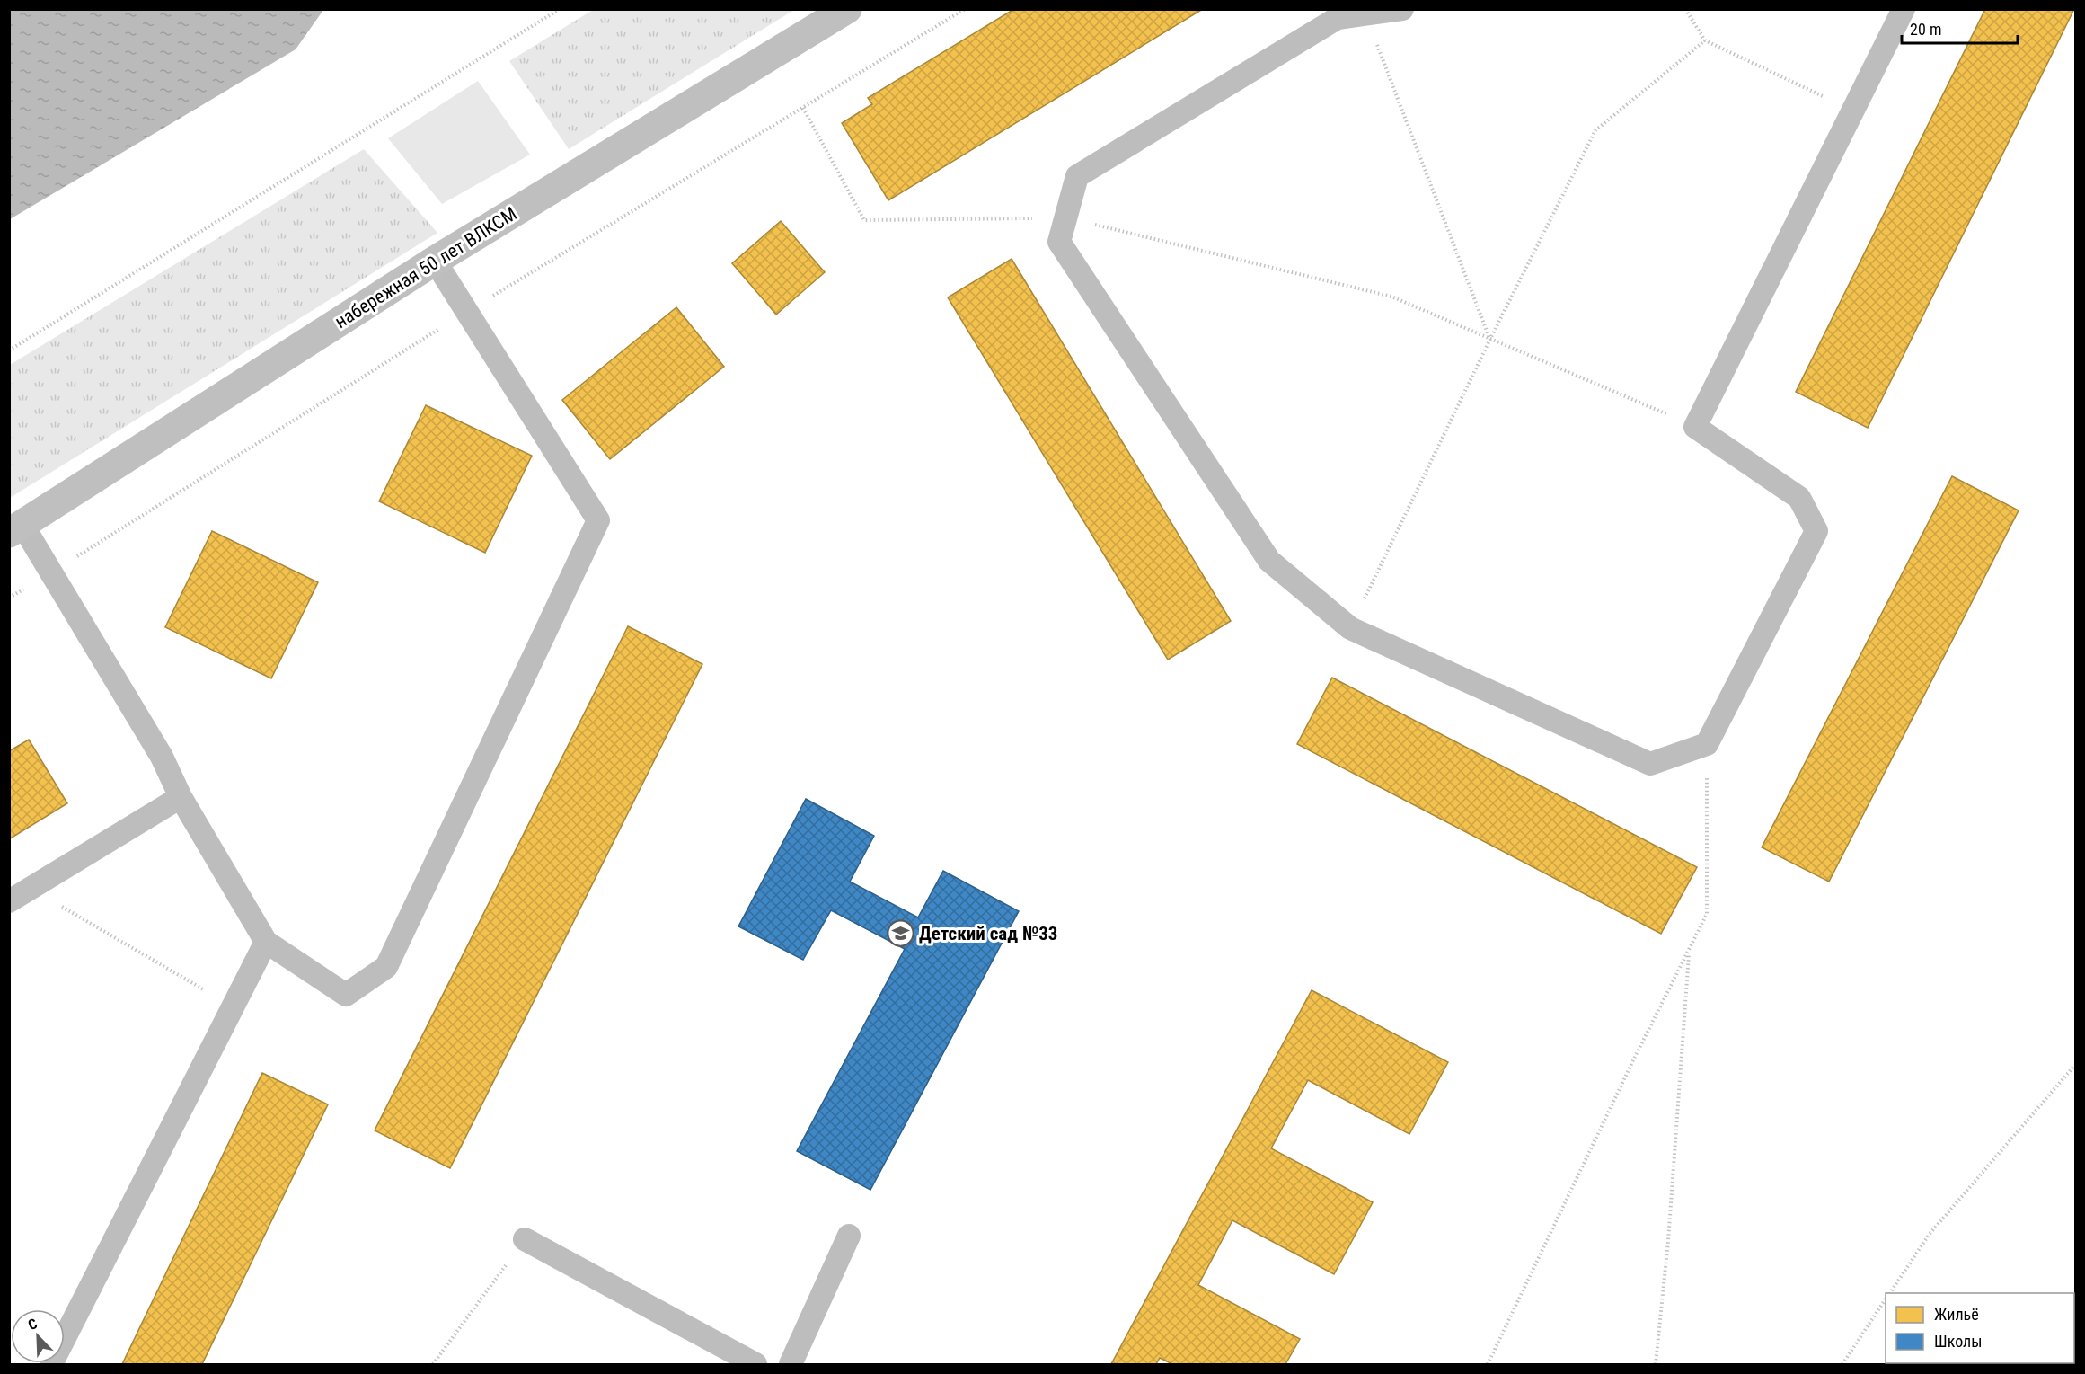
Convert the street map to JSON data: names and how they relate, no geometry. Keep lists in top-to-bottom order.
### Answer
{
  "streets": {
    "street": ["набережная 50 лет ВЛКСМ"]
  },
  "places": {
    "school or university": ["Детский сад №33"]
  },
  "legend": ["Жильё", "Школы"],
  "scale_bar": "20 m",
  "north": "top left"
}
